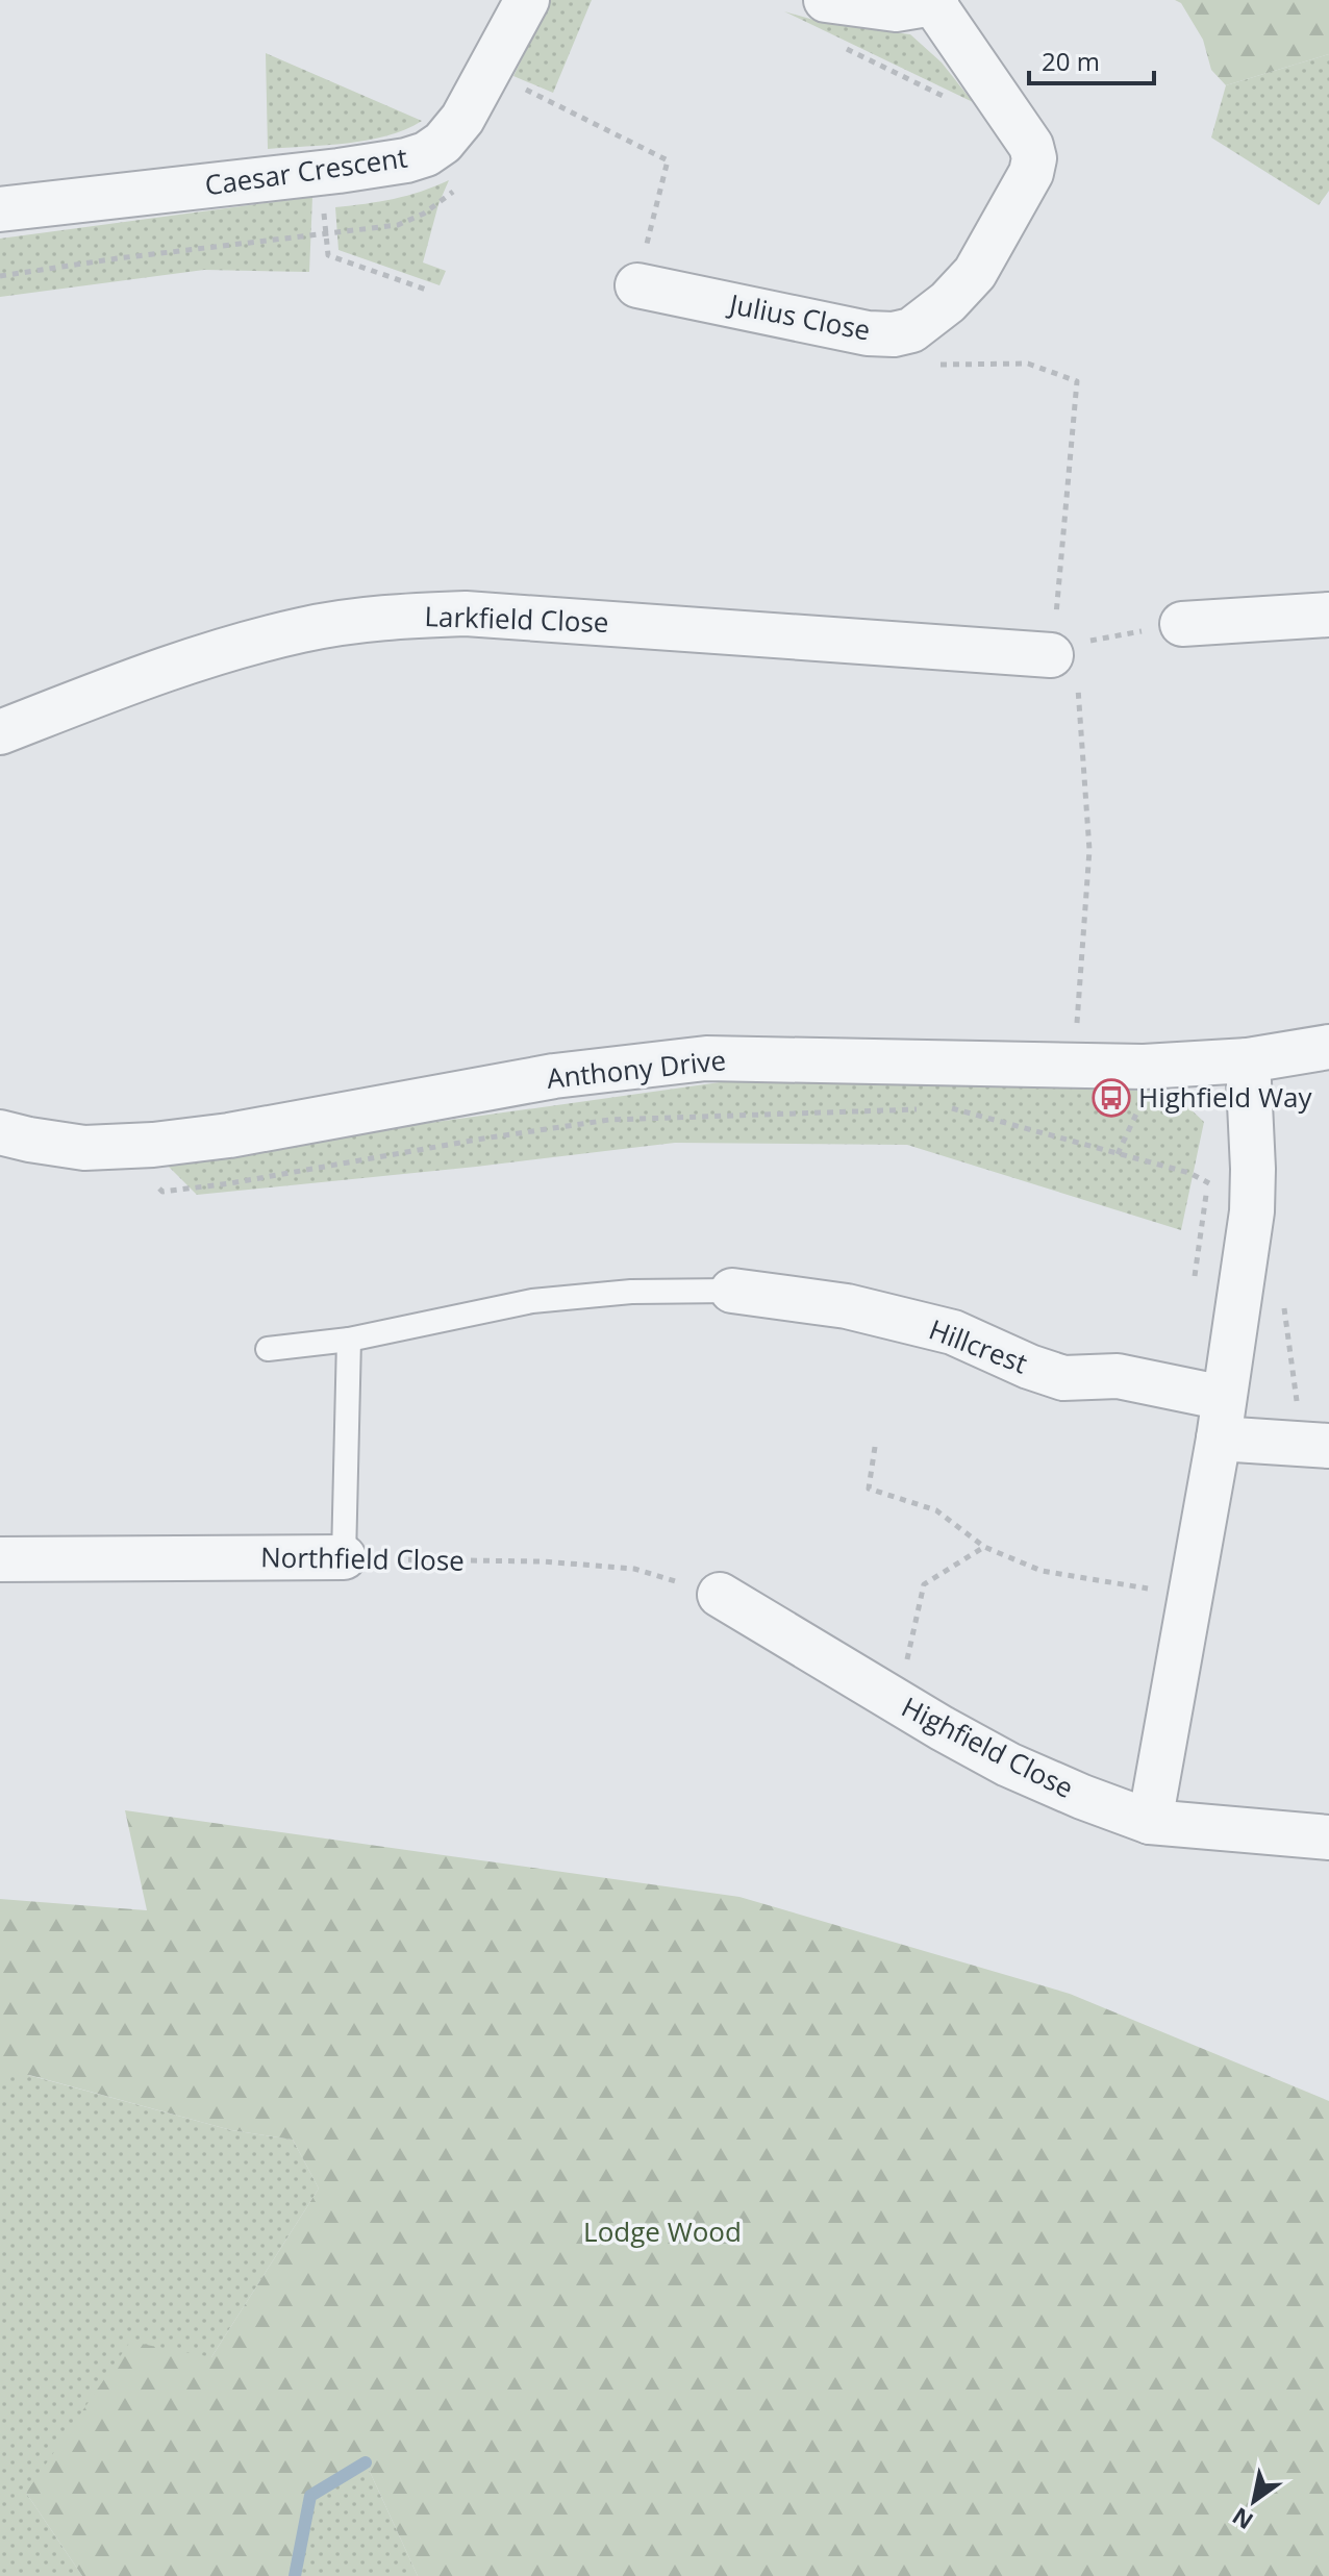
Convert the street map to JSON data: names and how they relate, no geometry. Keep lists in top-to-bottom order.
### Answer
{
  "streets": {
    "street": [
      "Caesar Crescent",
      "Julius Close",
      "Larkfield Close",
      "Anthony Drive",
      "Hillcrest",
      "Northfield Close",
      "Highfield Close"
    ]
  },
  "crossings": [
    ["Northfield Close", "Highfield Close"]
  ],
  "parks": ["Lodge Wood"],
  "places": {
    "bus stop": ["Highfield Way"]
  },
  "scale_bar": "20 m",
  "north": "bottom left"
}
